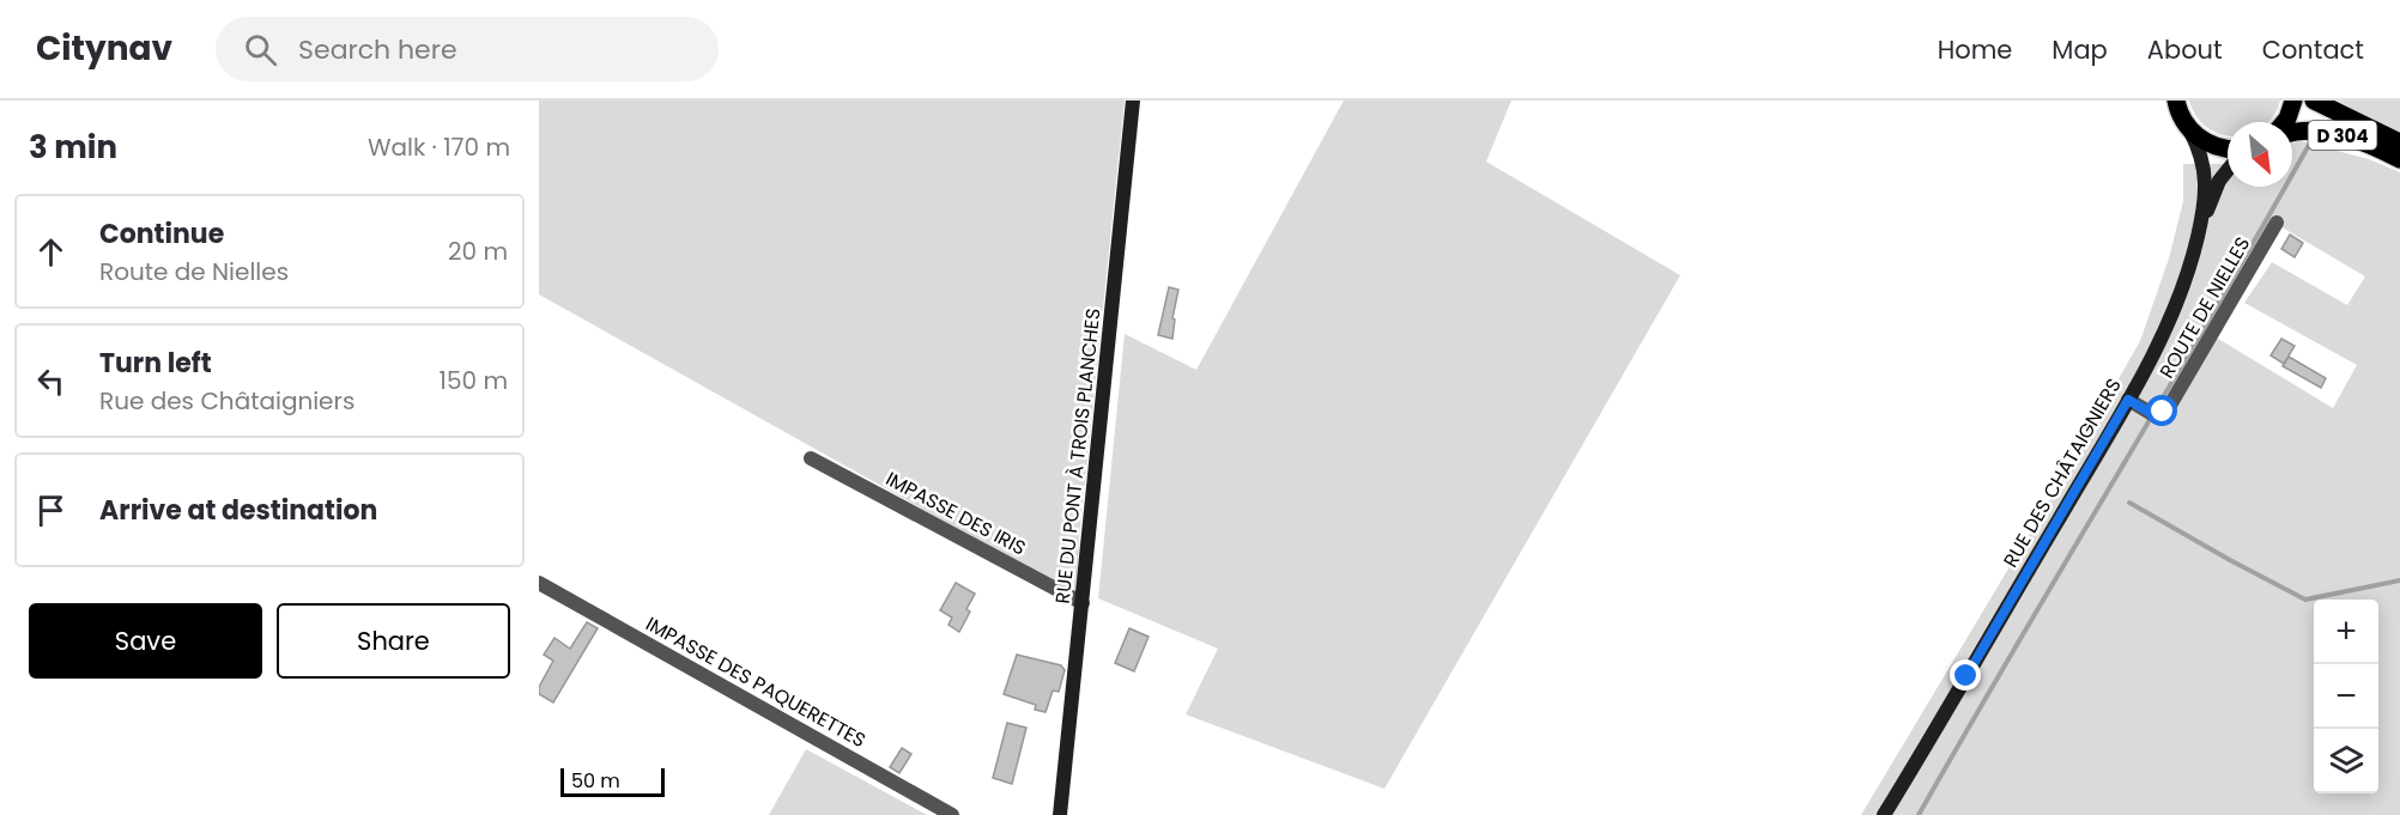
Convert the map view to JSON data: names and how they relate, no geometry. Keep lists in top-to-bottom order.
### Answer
{
  "streets": {
    "main road": ["D 304"],
    "street": [
      "ROUTE DE NIELLES",
      "RUE DU PONT À TROIS PLANCHES",
      "RUE DES CHÂTAIGNIERS",
      "IMPASSE DES IRIS",
      "IMPASSE DES PAQUERETTES"
    ]
  },
  "crossings": [
    ["ROUTE DE NIELLES", "RUE DES CHÂTAIGNIERS"],
    ["RUE DU PONT À TROIS PLANCHES", "IMPASSE DES IRIS"]
  ],
  "scale_bar": "50 m",
  "north": "bottom right",
  "page": {
    "header": "Citynav",
    "search": "Search here",
    "nav": [
      "Home",
      "Map",
      "About",
      "Contact"
    ],
    "heading": ["3 min", "Walk · 170 m"],
    "list": [
      ["Continue", "Route de Nielles", "20 m"],
      ["Turn left", "Rue des Châtaigniers", "150 m"],
      "Arrive at destination"
    ],
    "buttons": ["Save", "Share"],
    "map_buttons": ["+", "−"],
    "scale": "50 m"
  }
}
